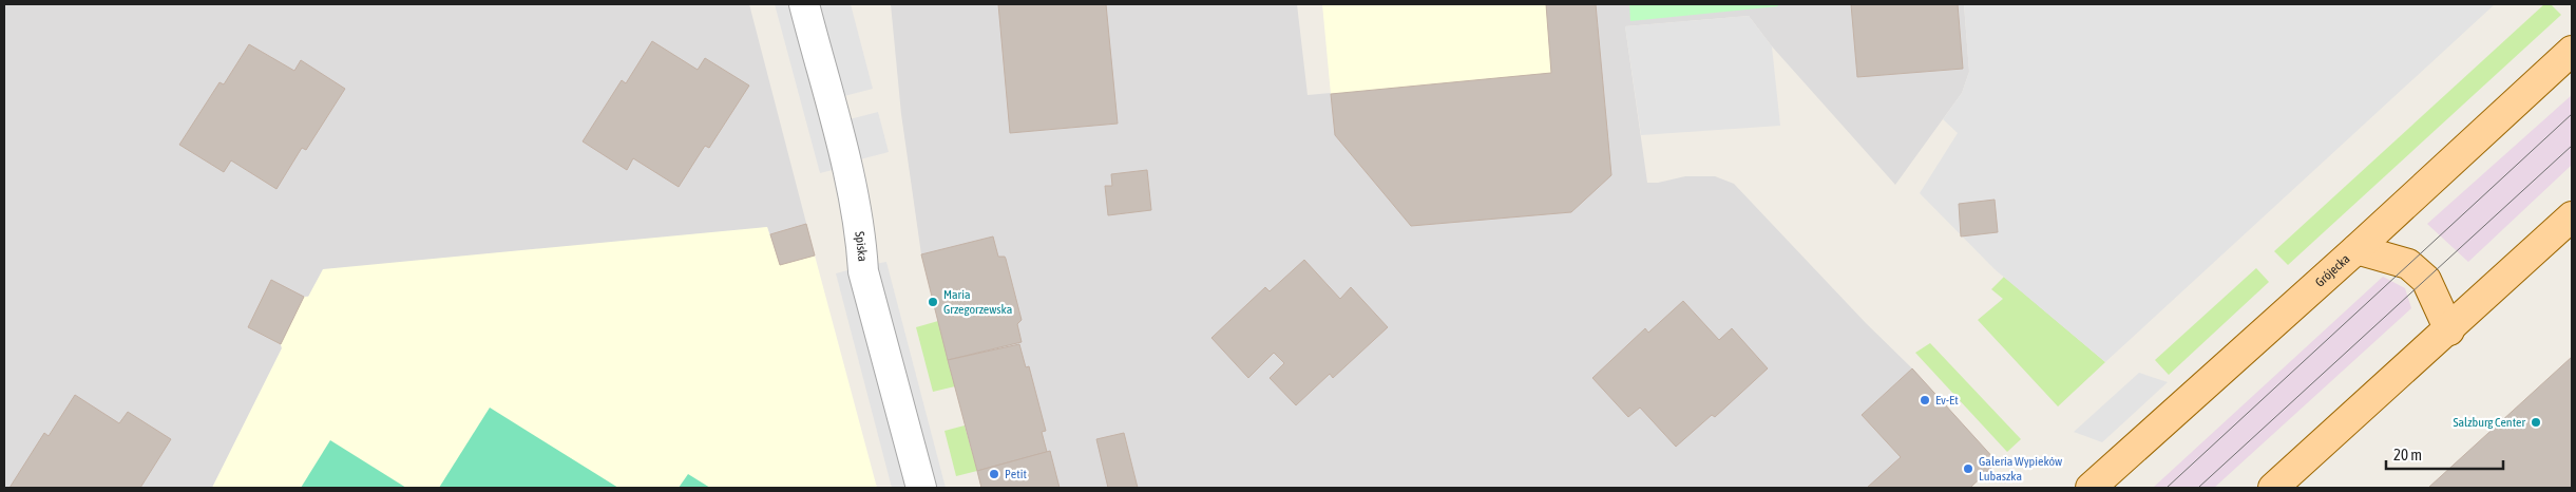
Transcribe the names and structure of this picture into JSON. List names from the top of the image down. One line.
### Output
{"streets":{"main road":["Grójecka"],"street":["Spiska"]},"places":["Maria Grzegorzewska","Ev-Et","Salzburg Center","Galeria Wypieków Lubaszka","Petit"],"scale_bar":"20 m"}
